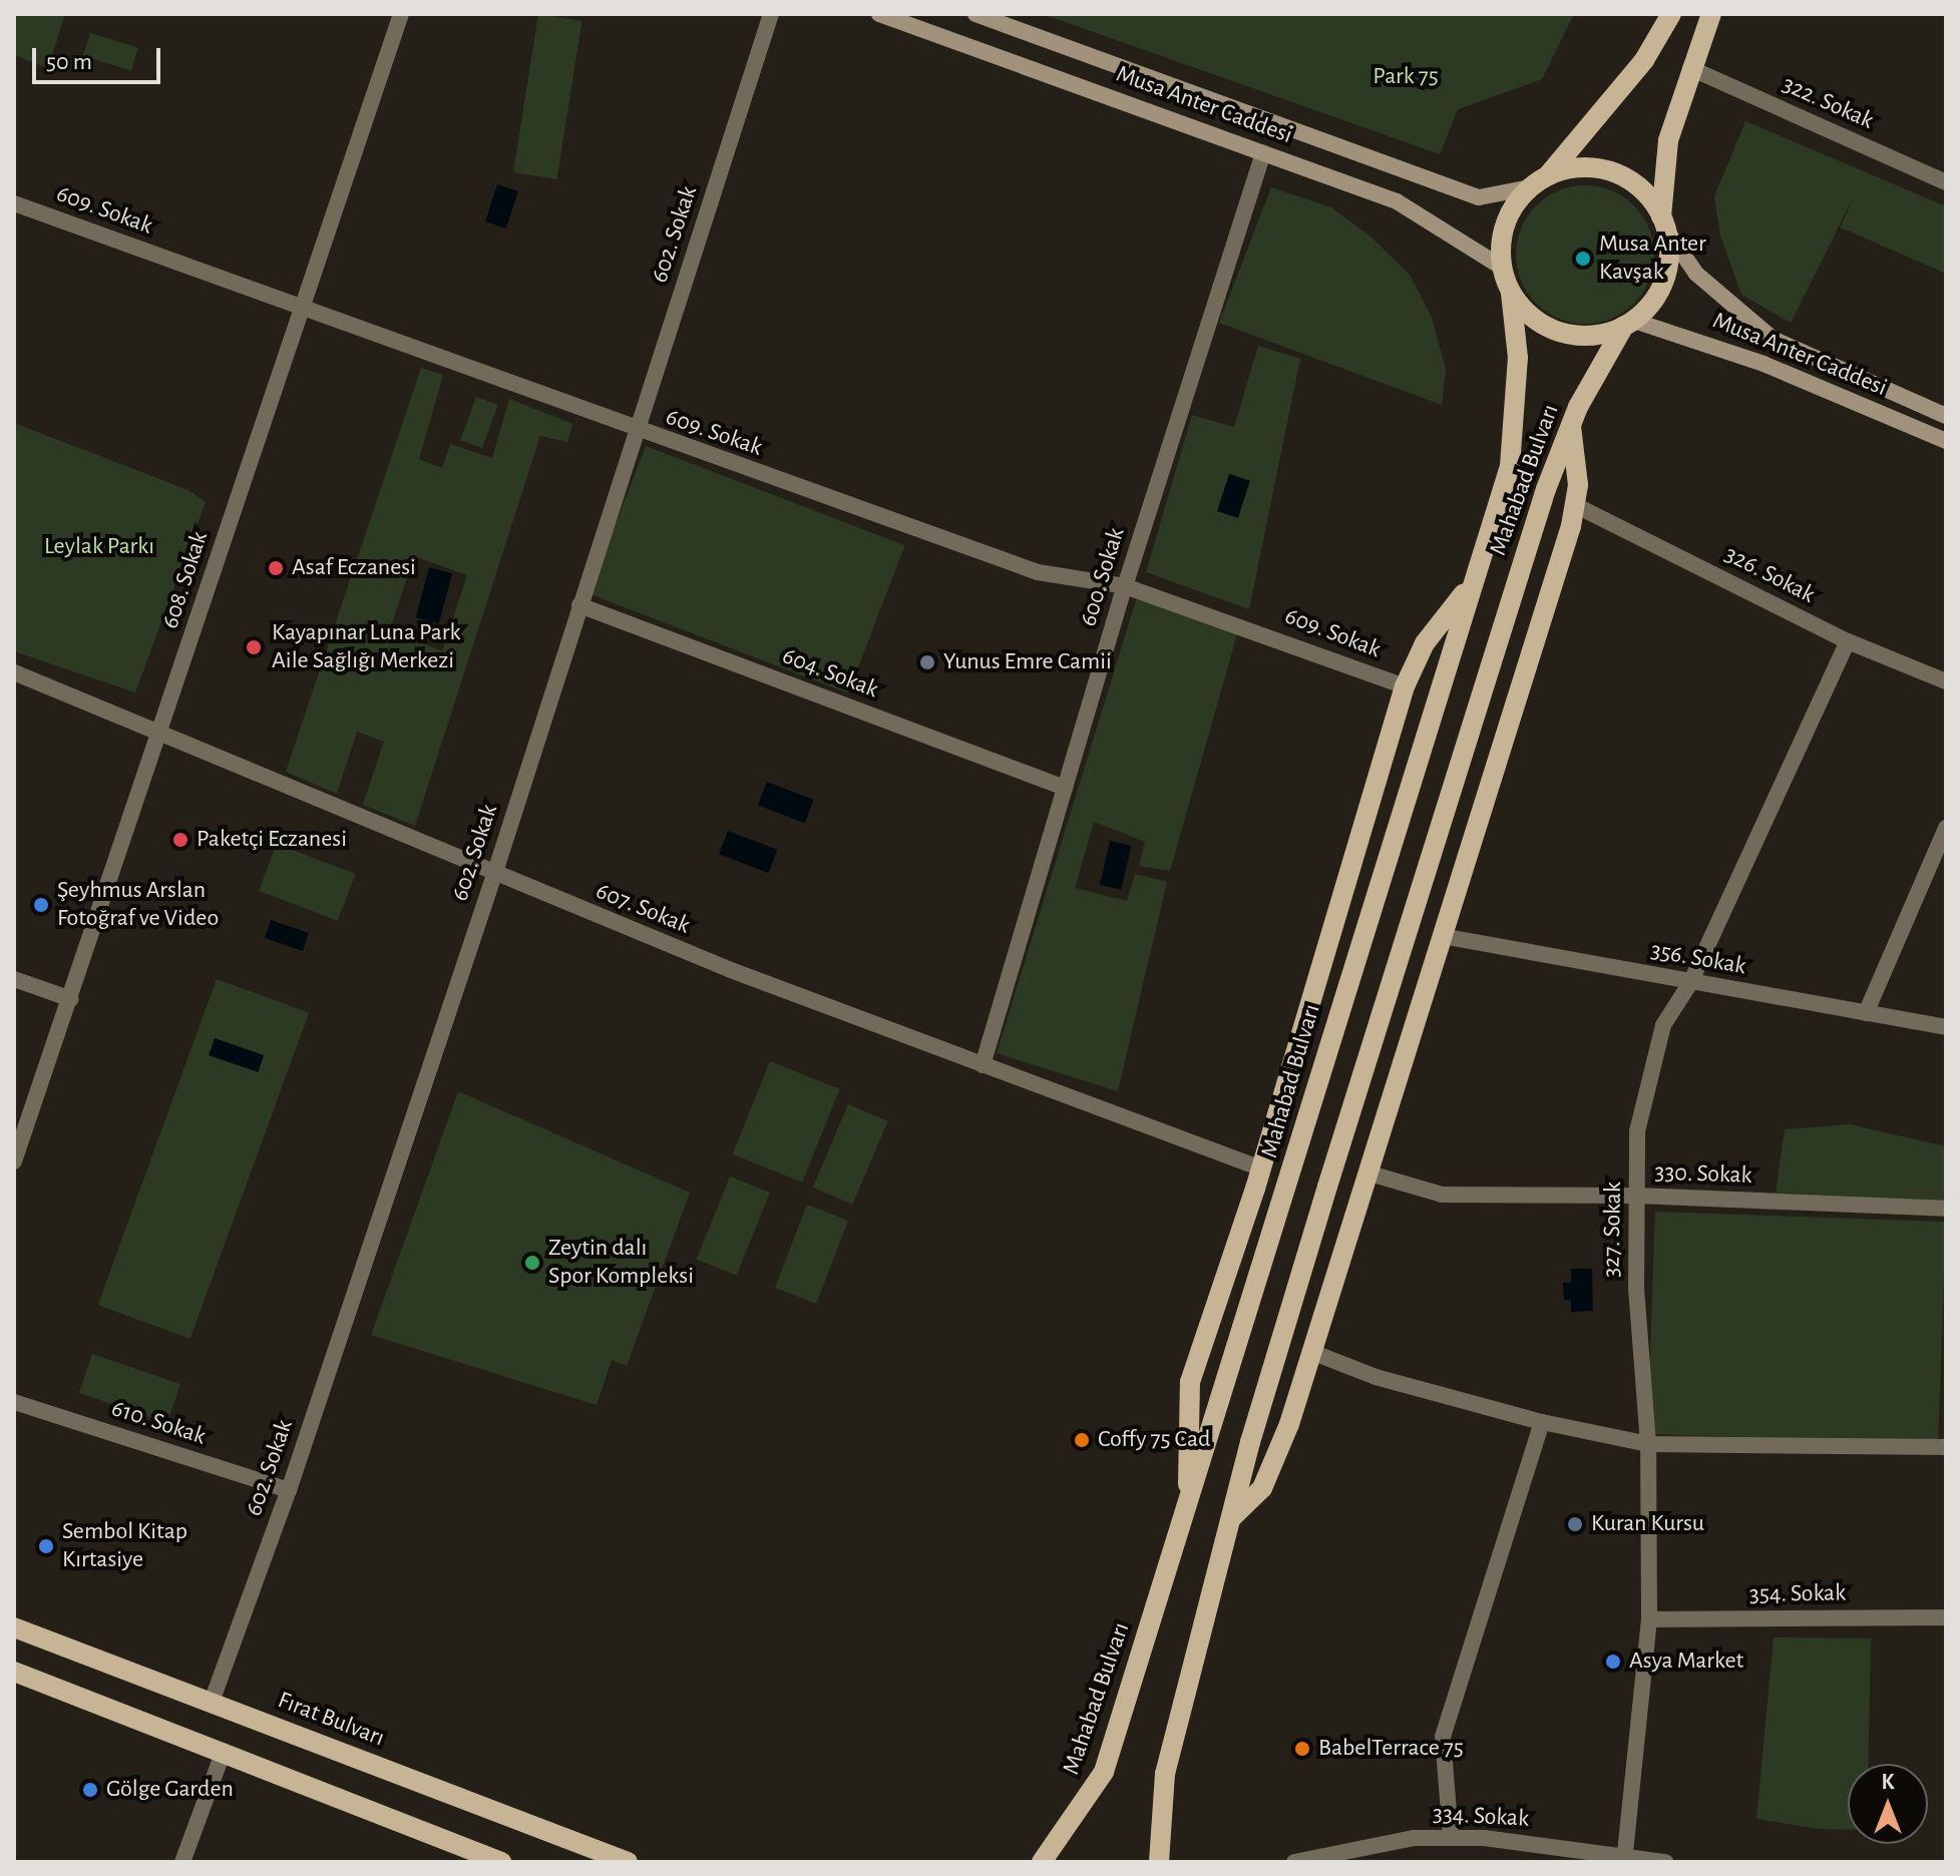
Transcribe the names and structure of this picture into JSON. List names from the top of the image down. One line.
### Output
{"streets":{"main road":["Musa Anter Caddesi","Mahabad Bulvarı","Fırat Bulvarı"],"street":["322. Sokak","609. Sokak","602. Sokak","326. Sokak","600. Sokak","608. Sokak","604. Sokak","607. Sokak","356. Sokak","330. Sokak","327. Sokak","610. Sokak","354. Sokak","334. Sokak"]},"crossings":[["Musa Anter Caddesi","Mahabad Bulvarı"],["Musa Anter Caddesi","600. Sokak"],["609. Sokak","602. Sokak"],["609. Sokak","600. Sokak"],["609. Sokak","608. Sokak"],["602. Sokak","604. Sokak"],["602. Sokak","607. Sokak"],["602. Sokak","610. Sokak"],["602. Sokak","Fırat Bulvarı"],["326. Sokak","327. Sokak"],["600. Sokak","604. Sokak"],["600. Sokak","607. Sokak"],["608. Sokak","607. Sokak"],["356. Sokak","327. Sokak"],["330. Sokak","327. Sokak"],["327. Sokak","354. Sokak"],["327. Sokak","334. Sokak"]],"parks":["Park 75","Leylak Parkı"],"places":["Musa Anter Kavşak","Asaf Eczanesi","Kayapınar Luna Park Aile Sağlığı Merkezi","Yunus Emre Camii","Paketçi Eczanesi","Şeyhmus Arslan Fotoğraf ve Video","Zeytin dalı Spor Kompleksi","Coffy 75 Cad","Kuran Kursu","Sembol Kitap Kırtasiye","Asya Market","BabelTerrace 75","Gölge Garden"],"scale_bar":"50 m","north":"top"}
